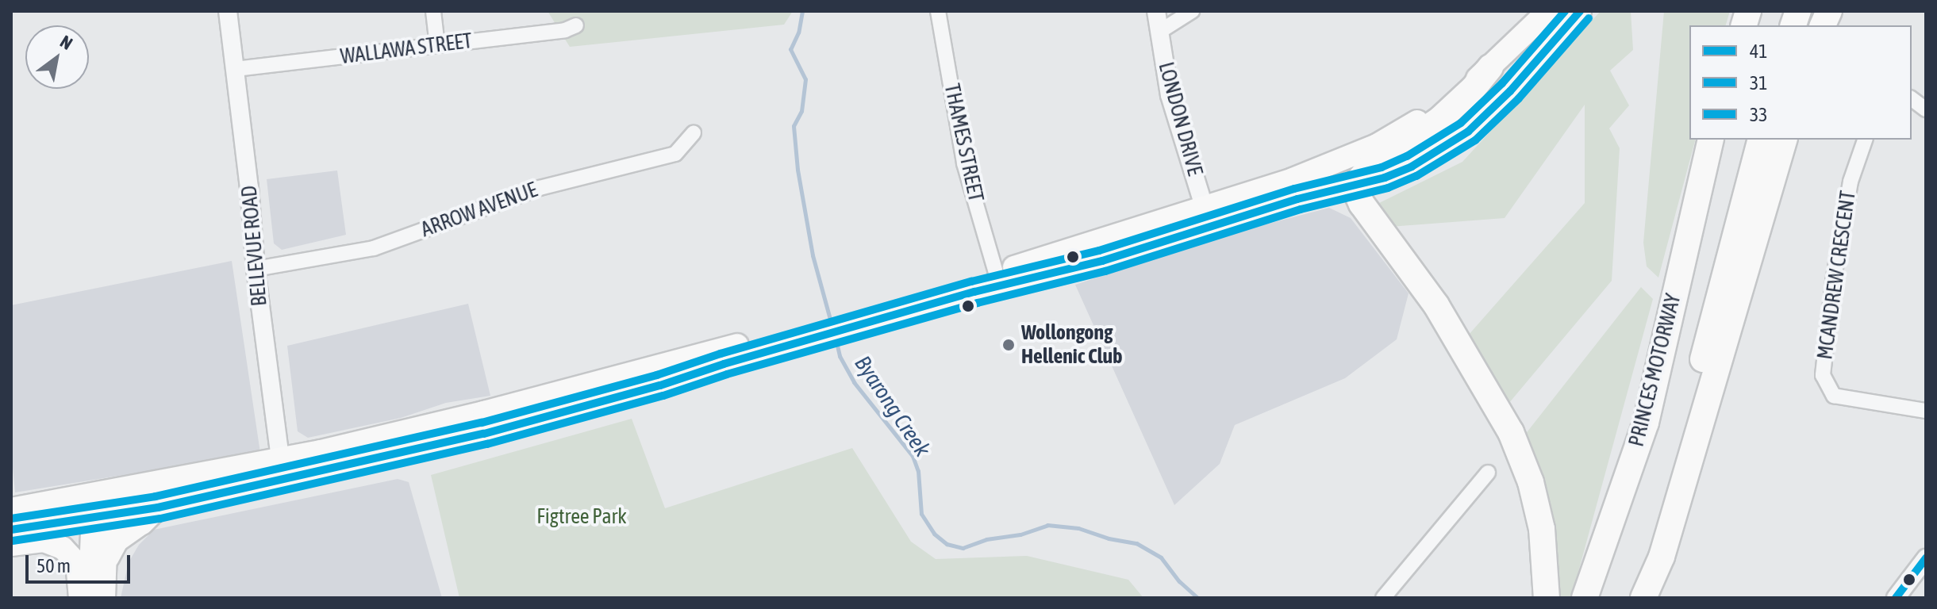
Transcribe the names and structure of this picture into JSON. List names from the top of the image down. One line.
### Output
{"streets":{"highway":["PRINCES MOTORWAY"],"street":["WALLAWA STREET","LONDON DRIVE","THAMES STREET","ARROW AVENUE","BELLEVUE ROAD","MCANDREW CRESCENT"]},"crossings":[["WALLAWA STREET","BELLEVUE ROAD"],["ARROW AVENUE","BELLEVUE ROAD"]],"water":["Byarong Creek"],"parks":["Figtree Park"],"places":["Wollongong Hellenic Club"],"lines":["transit line 41","transit line 33","transit line 31"],"legend":["41","31","33"],"scale_bar":"50 m","north":"top right"}
